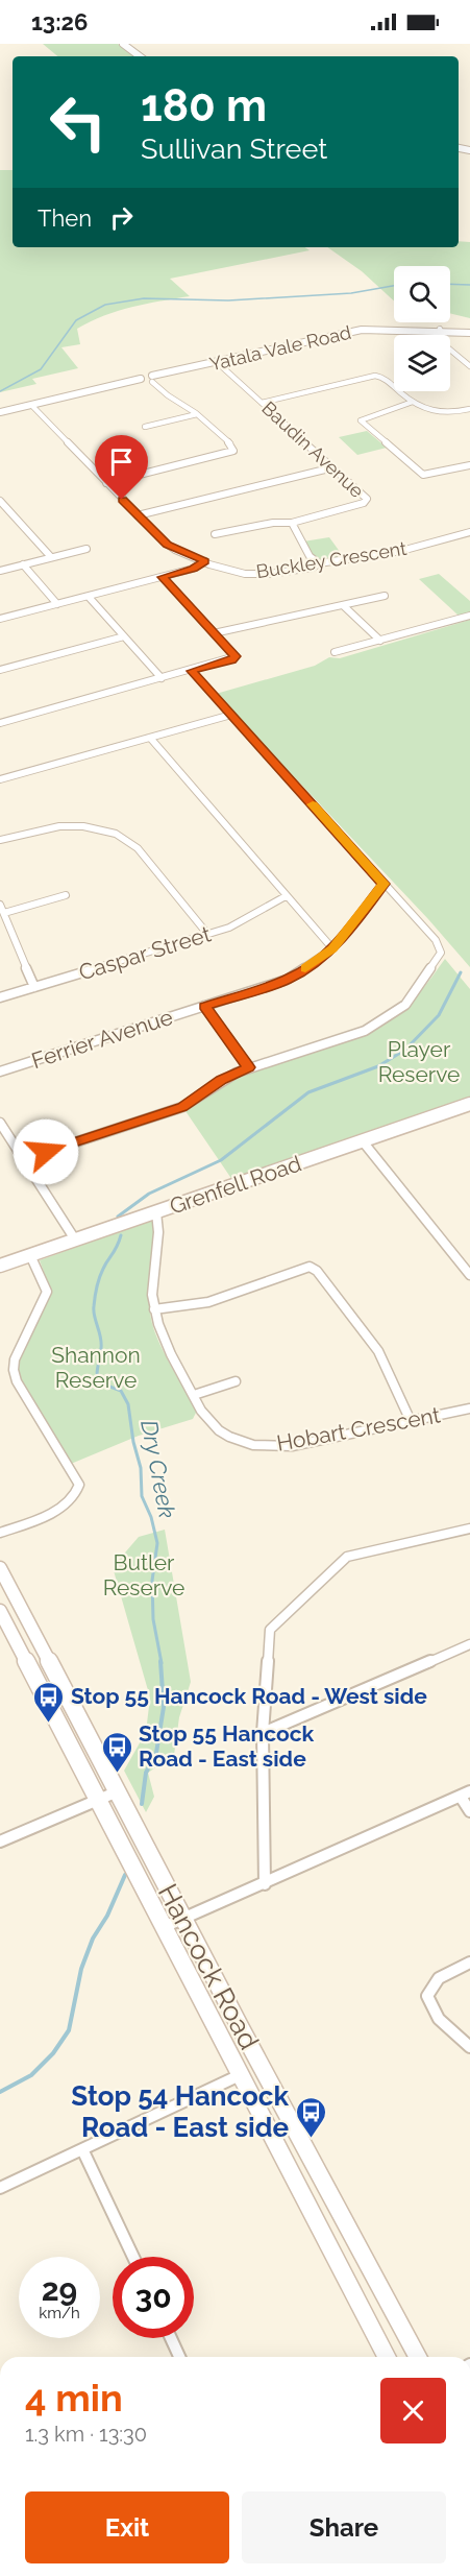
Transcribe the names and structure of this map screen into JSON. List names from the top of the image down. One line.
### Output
{"streets":{"main road":["Grenfell Road","Hancock Road"],"street":["Yatala Vale Road","Baudin Avenue","Buckley Crescent","Caspar Street","Ferrier Avenue","Hobart Crescent"]},"crossings":[["Yatala Vale Road","Baudin Avenue"],["Yatala Vale Road","Buckley Crescent"],["Grenfell Road","Hobart Crescent"]],"water":["Dry Creek"],"parks":["Player Reserve","Shannon Reserve","Butler Reserve"],"places":{"bus stop":["Stop 55 Hancock Road - West side","Stop 55 Hancock Road - East side","Stop 54 Hancock Road - East side"]},"page":{"status":"13:26","turn":["180 m","Sullivan Street"],"then":"Then","speed":"29 km/h","limit":"30","heading":["4 min","1.3 km · 13:30"],"buttons":["Exit","Share"]}}
